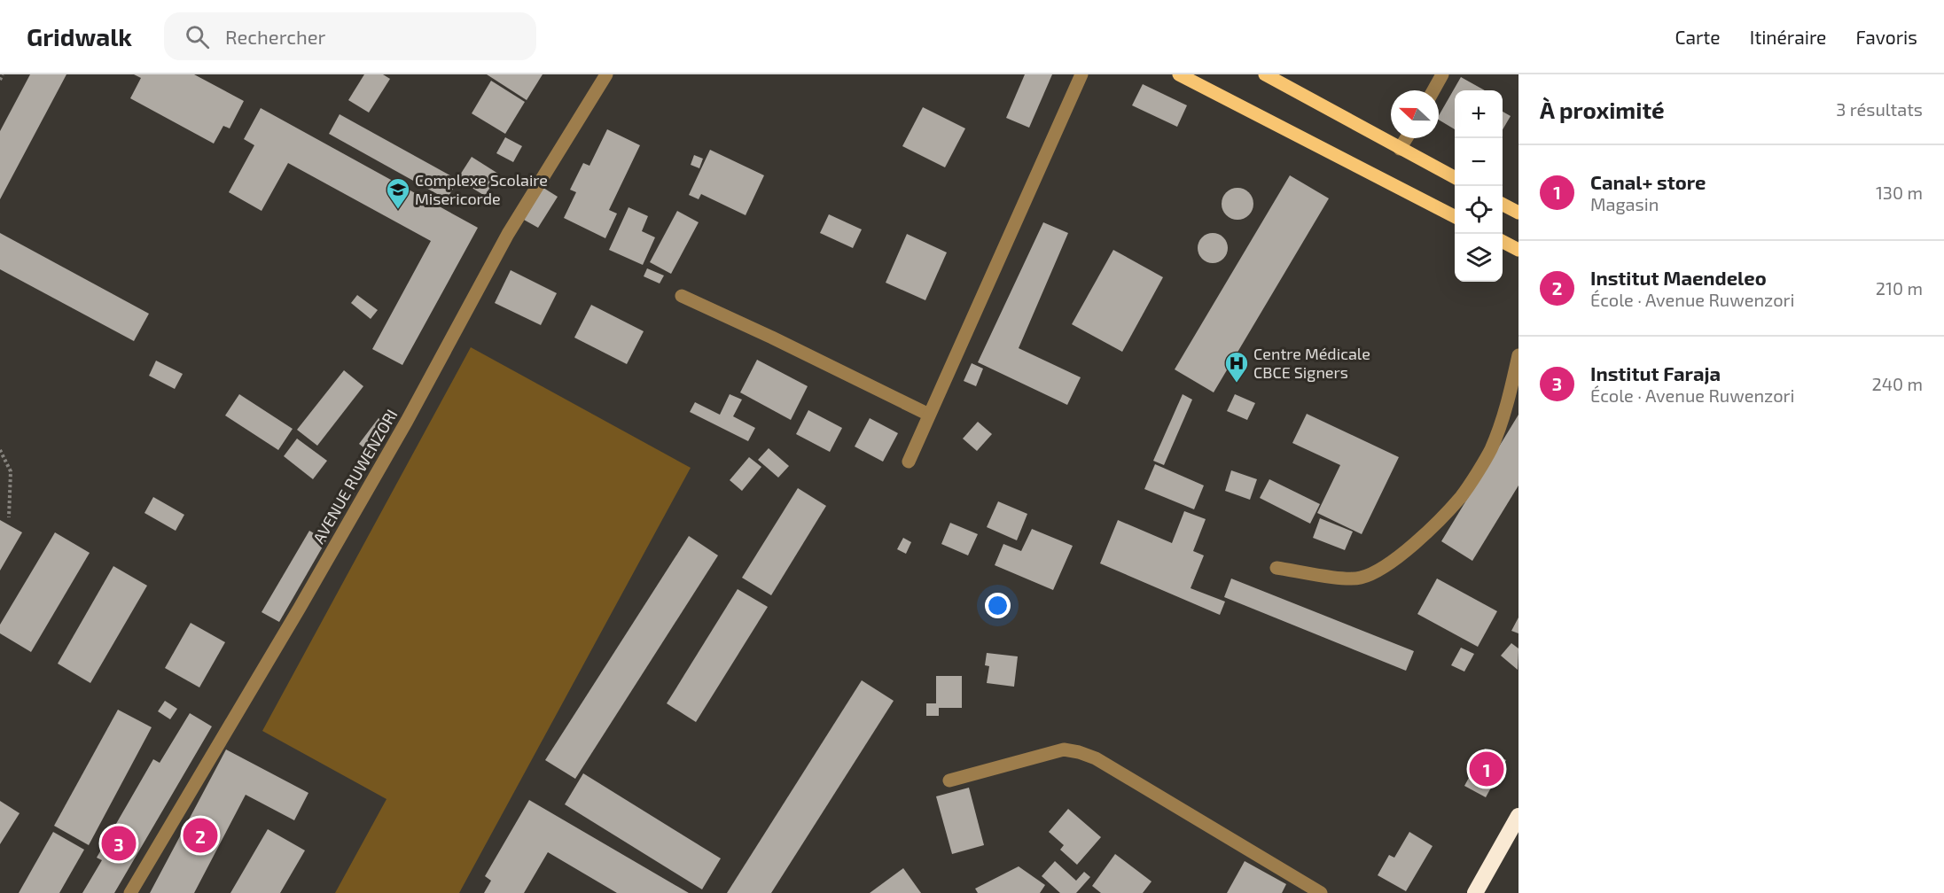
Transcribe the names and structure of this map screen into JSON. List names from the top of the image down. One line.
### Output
{"streets":{"street":["AVENUE RUWENZORI"]},"places":{"school or university":["Complexe Scolaire Misericorde"],"hospital":["Centre Médicale CBCE Signers"]},"north":"left","page":{"header":"Gridwalk","search":"Rechercher","nav":["Carte","Itinéraire","Favoris"],"heading":["À proximité","3 résultats"],"map_buttons":["+","−"],"list":[{"mark":"1","name":"Canal+ store","note":"Magasin","value":"130 m"},{"mark":"2","name":"Institut Maendeleo","note":"École · Avenue Ruwenzori","value":"210 m"},{"mark":"3","name":"Institut Faraja","note":"École · Avenue Ruwenzori","value":"240 m"}],"pins":["1","2","3"]}}
